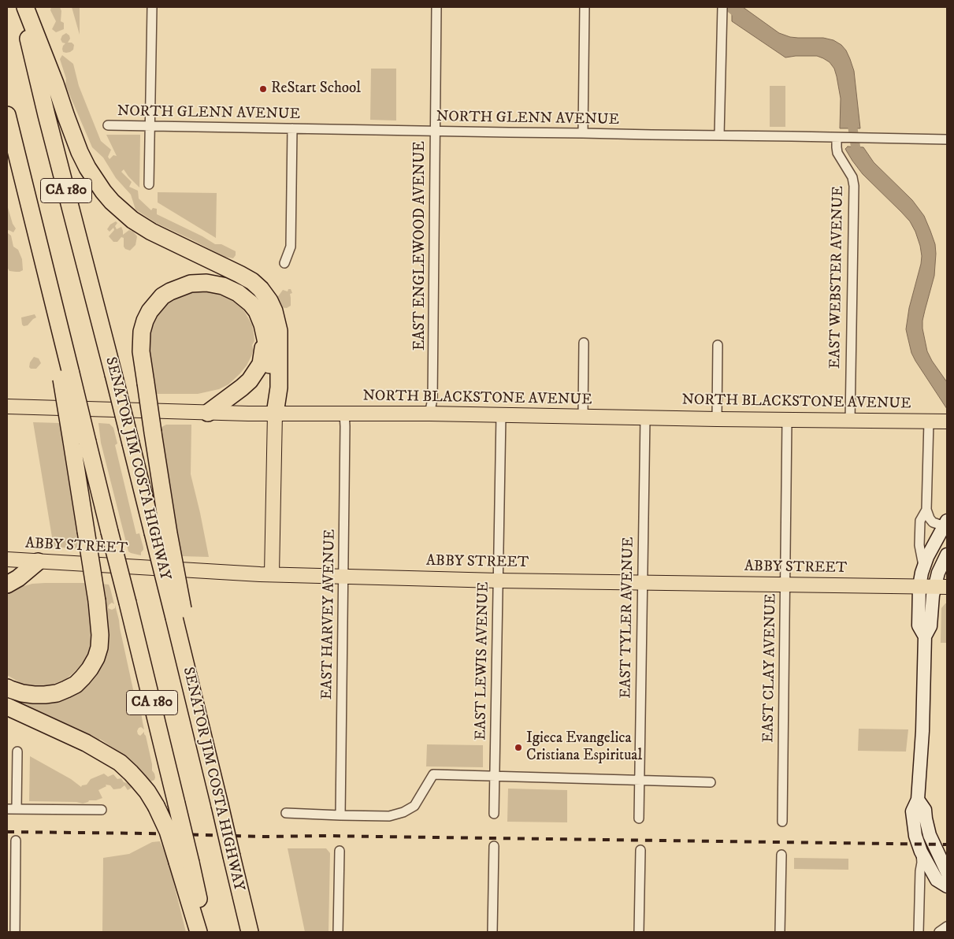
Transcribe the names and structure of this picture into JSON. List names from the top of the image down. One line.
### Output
{"streets":{"highway":["CA 180","SENATOR JIM COSTA HIGHWAY"],"main road":["NORTH BLACKSTONE AVENUE","ABBY STREET"],"street":["NORTH GLENN AVENUE","EAST ENGLEWOOD AVENUE","EAST WEBSTER AVENUE","EAST HARVEY AVENUE","EAST TYLER AVENUE","EAST LEWIS AVENUE","EAST CLAY AVENUE"]},"crossings":[["NORTH GLENN AVENUE","EAST ENGLEWOOD AVENUE"],["NORTH GLENN AVENUE","EAST WEBSTER AVENUE"],["EAST ENGLEWOOD AVENUE","NORTH BLACKSTONE AVENUE"],["EAST WEBSTER AVENUE","NORTH BLACKSTONE AVENUE"],["NORTH BLACKSTONE AVENUE","EAST HARVEY AVENUE"],["NORTH BLACKSTONE AVENUE","EAST TYLER AVENUE"],["NORTH BLACKSTONE AVENUE","EAST LEWIS AVENUE"],["NORTH BLACKSTONE AVENUE","EAST CLAY AVENUE"],["ABBY STREET","EAST HARVEY AVENUE"],["ABBY STREET","EAST TYLER AVENUE"],["ABBY STREET","EAST LEWIS AVENUE"],["ABBY STREET","EAST CLAY AVENUE"]],"places":["ReStart School","Igieca Evangelica Cristiana Espiritual"]}
